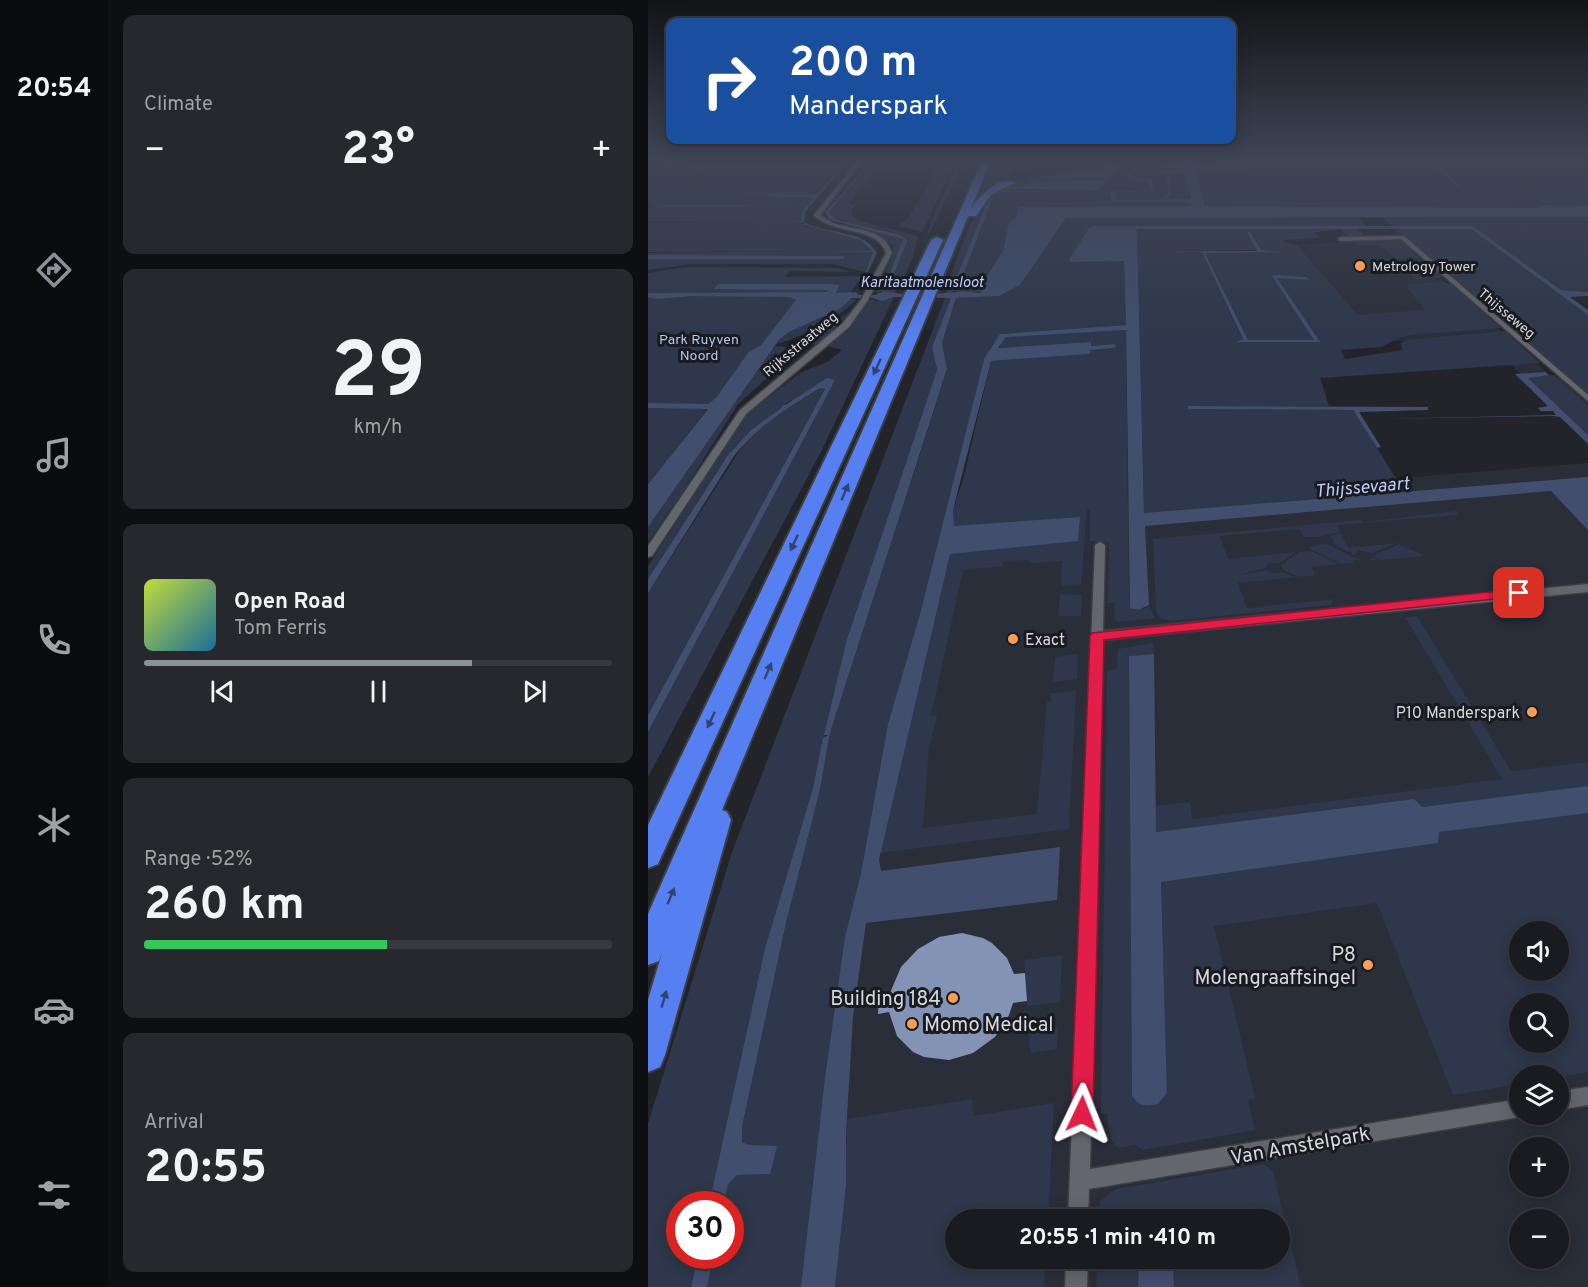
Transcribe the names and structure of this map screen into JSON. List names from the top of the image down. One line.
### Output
{"streets":{"street":["Thijsseweg","Rijksstraatweg","Van Amstelpark"]},"water":["Karitaatmolensloot","Thijssevaart"],"parks":["Park Ruyven Noord"],"places":["Metrology Tower","Exact","P10 Manderspark","P8 Molengraaffsingel","Building 184","Momo Medical"],"page":{"tabs":"20:54","tile":["Climate",["29","km/h"],["Range · 52%","260 km"],["Arrival","20:55"]],"turn":["200 m","Manderspark"],"heat":["−","23°","+"],"song":["Open Road","Tom Ferris"],"map_buttons":["+","−"],"limit":"30","trip":"20:55 · 1 min · 410 m"}}
